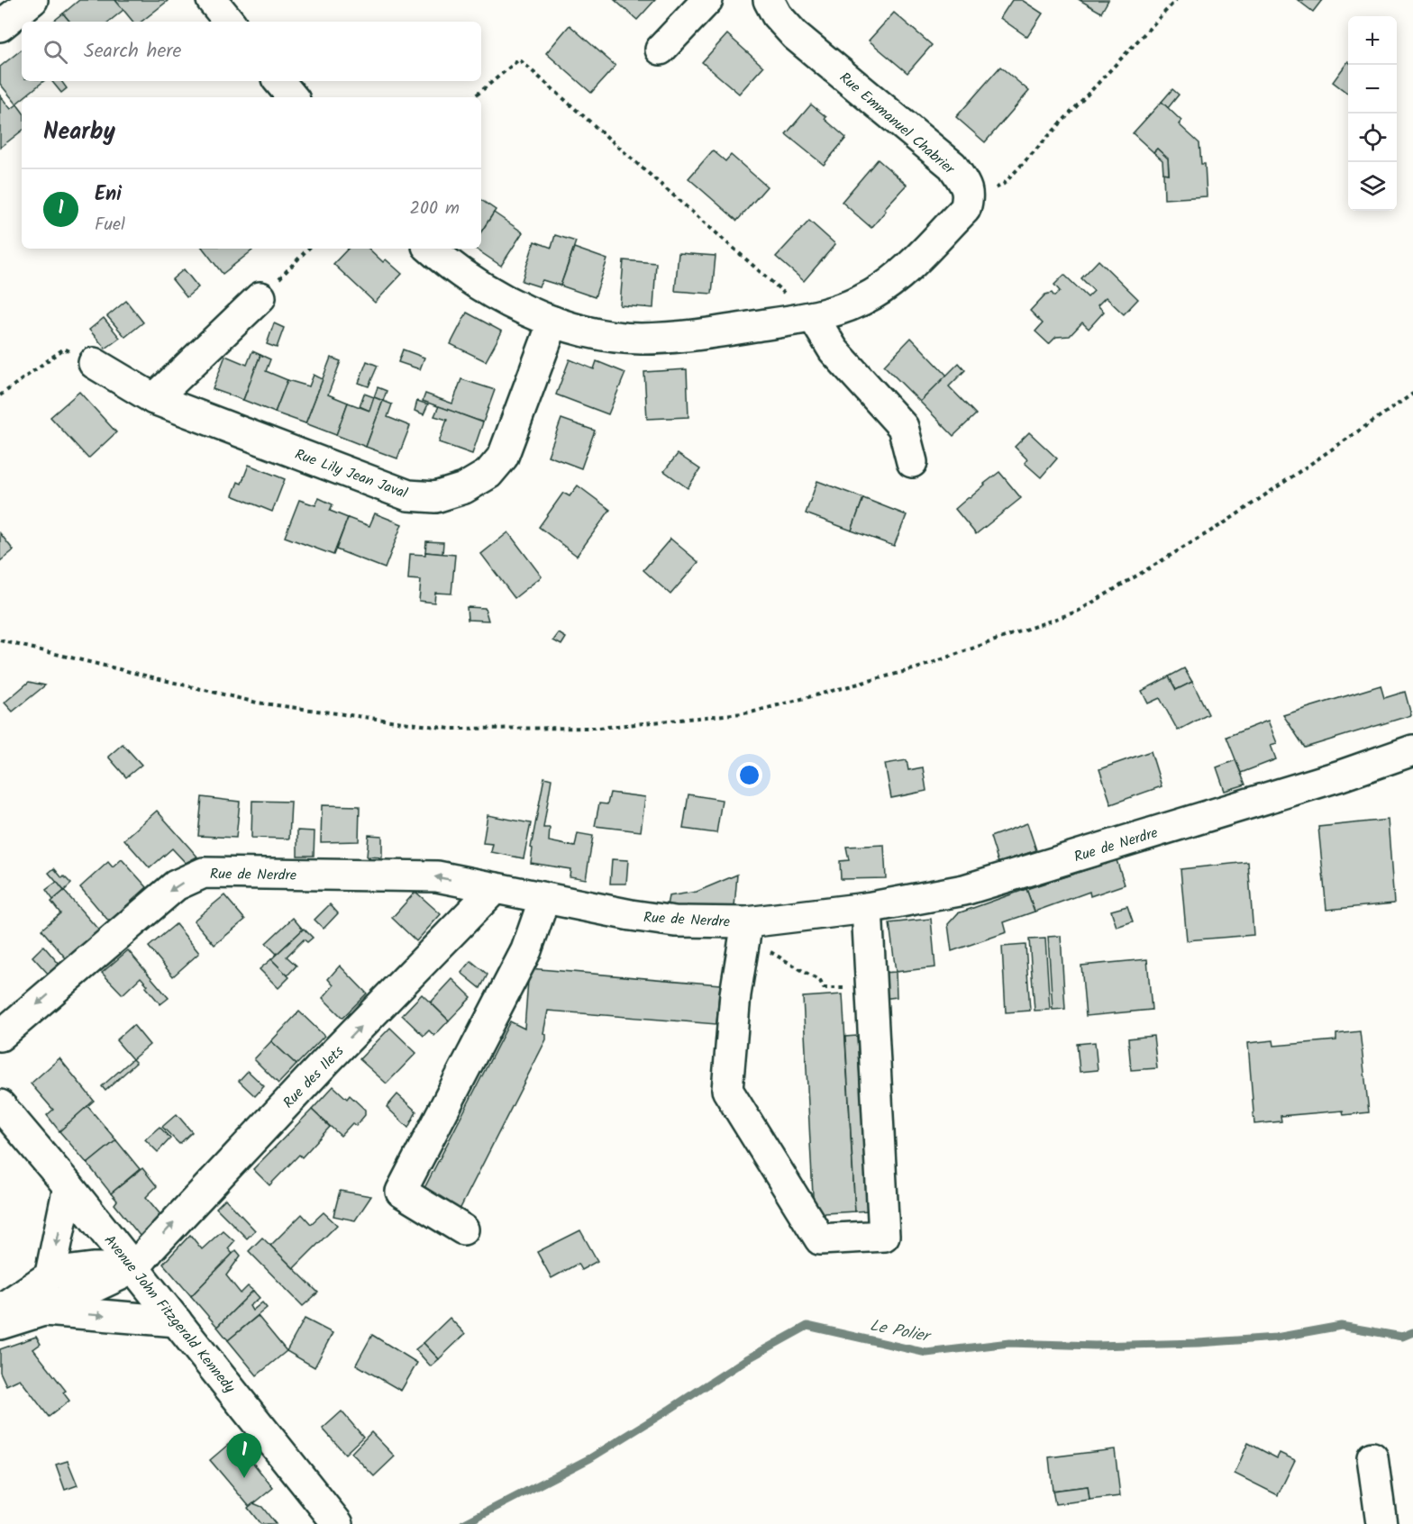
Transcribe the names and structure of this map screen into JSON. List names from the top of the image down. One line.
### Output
{"streets":{"street":["Rue Emmanuel Chabrier","Rue Lily Jean Javal","Rue de Nerdre","Rue des Ilets","Avenue John Fitzgerald Kennedy"]},"crossings":[["Rue de Nerdre","Rue des Ilets"],["Rue des Ilets","Avenue John Fitzgerald Kennedy"]],"one_way":["Rue des Ilets"],"water":["Le Polier"],"page":{"map_buttons":["+","−"],"search":"Search here","heading":"Nearby","list":[{"mark":"1","name":"Eni","note":"Fuel","value":"200 m"}],"pins":"1"}}
